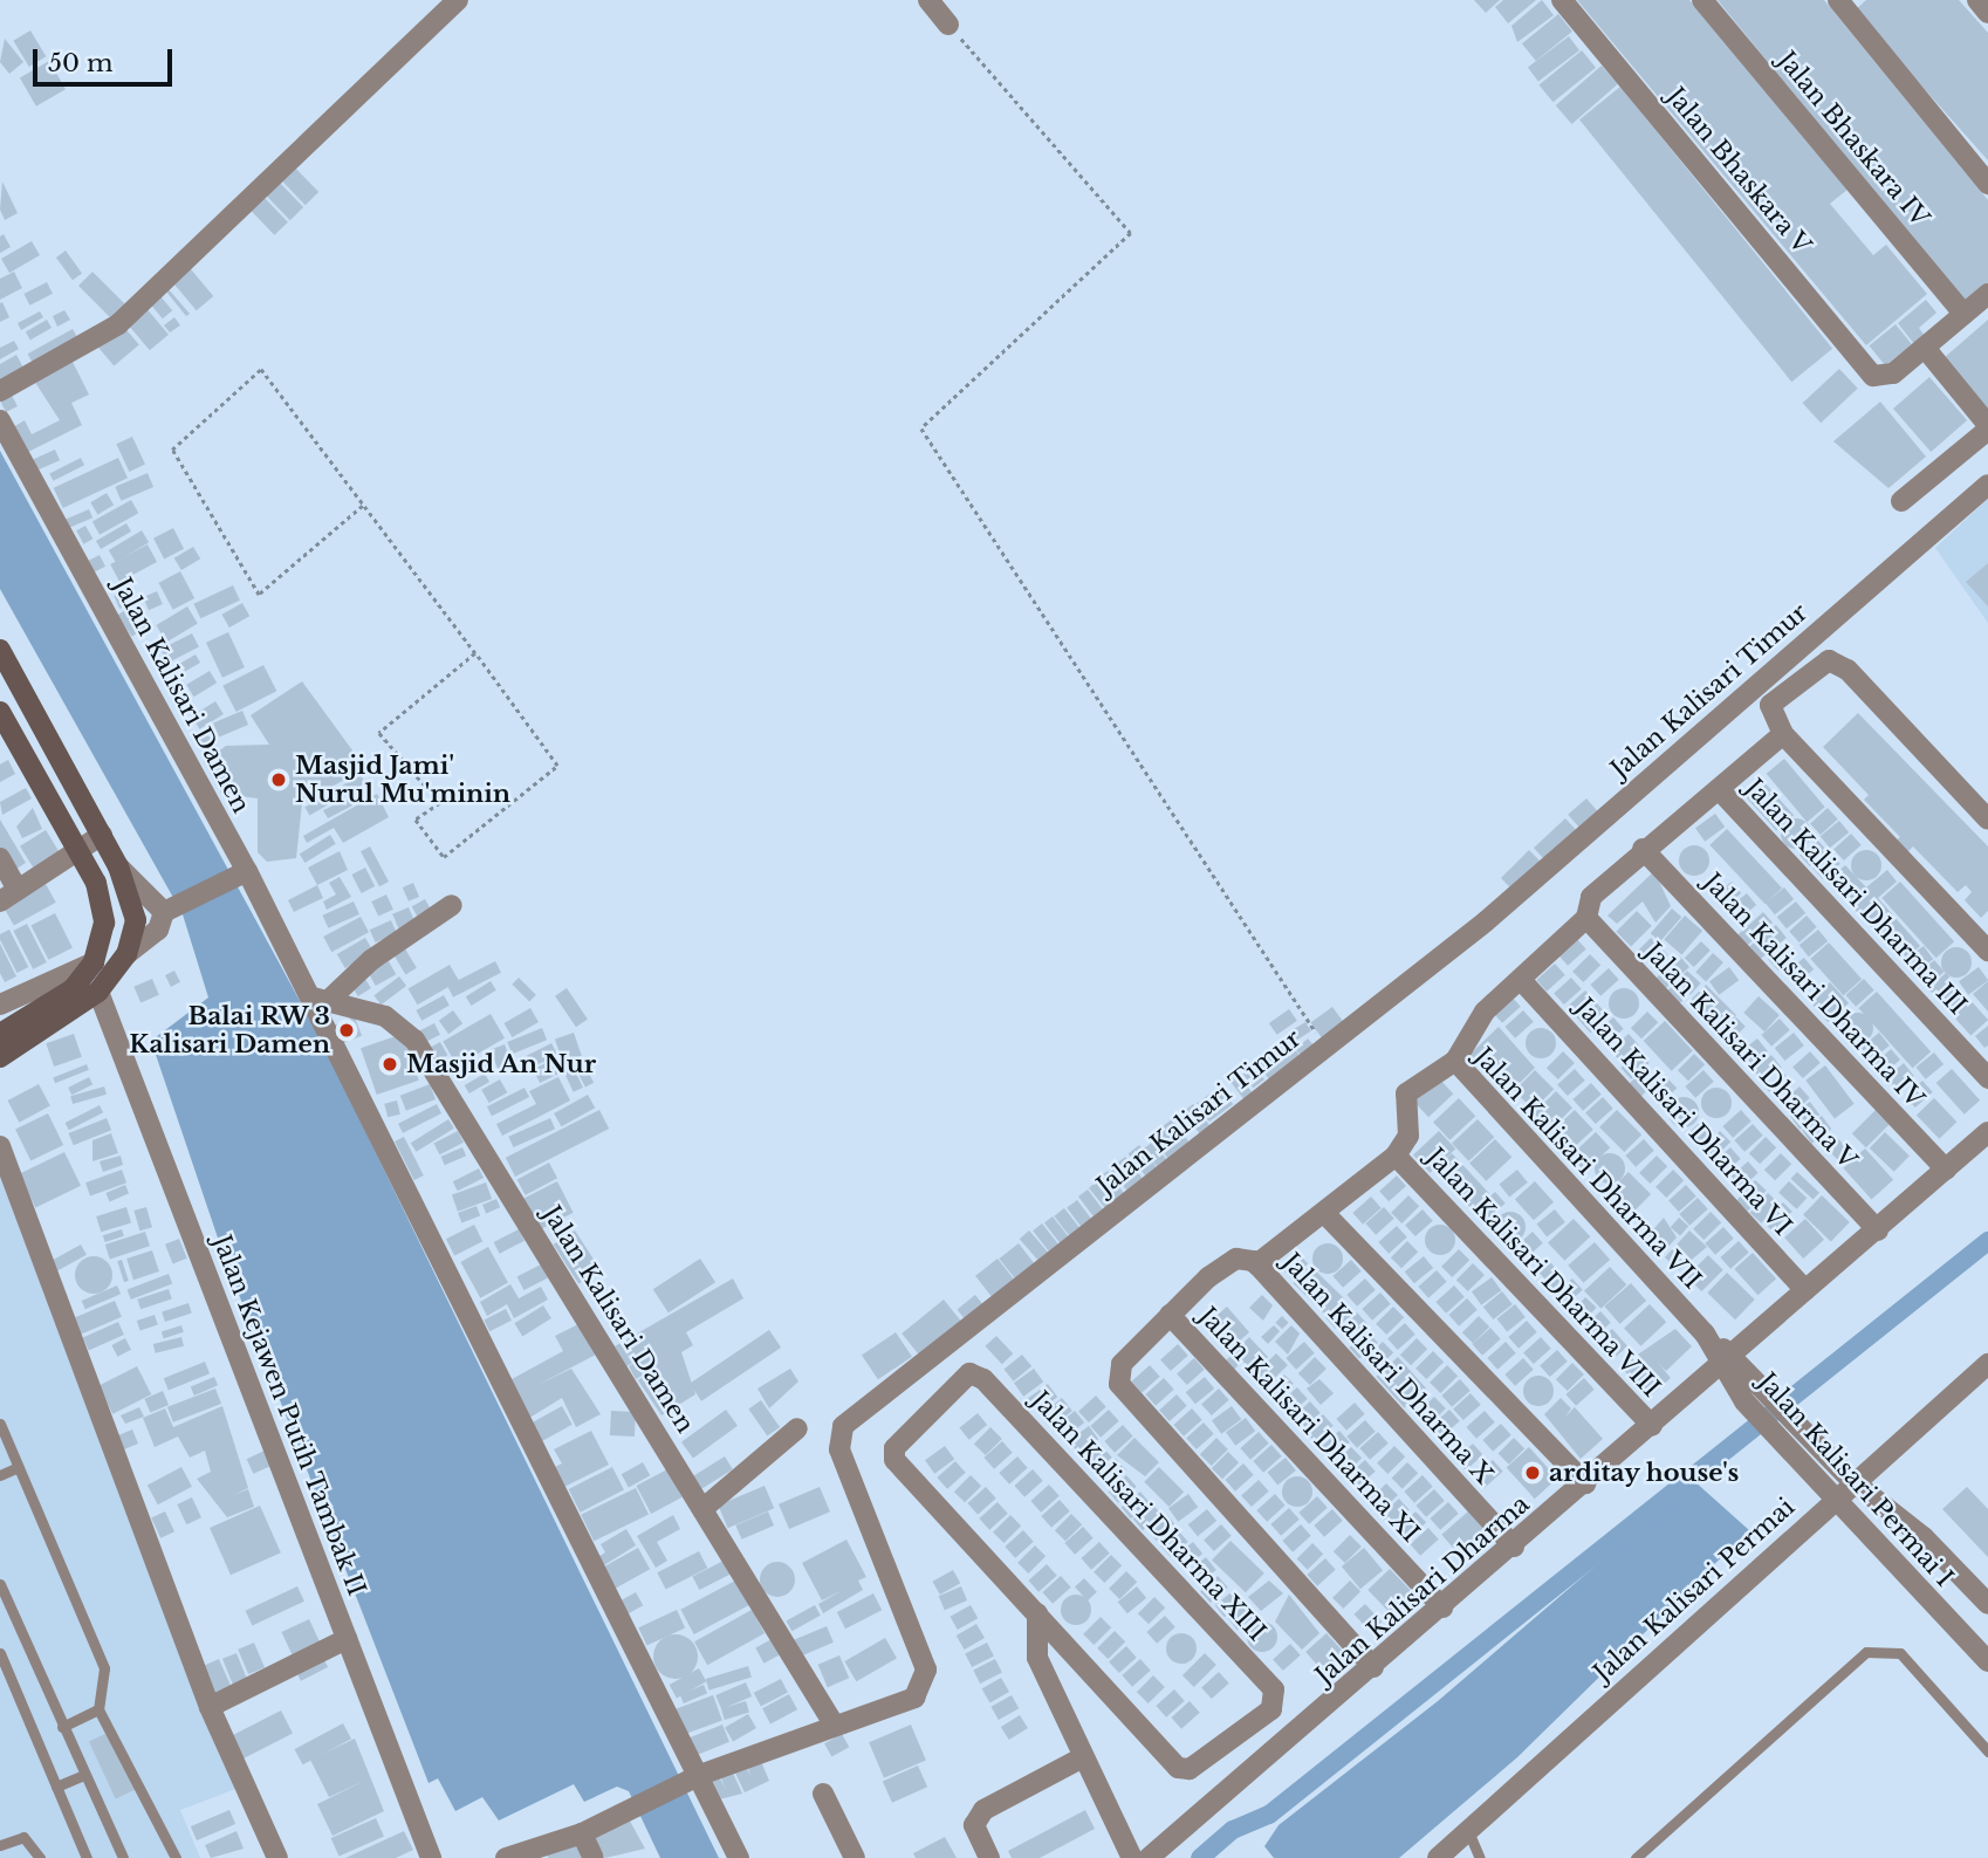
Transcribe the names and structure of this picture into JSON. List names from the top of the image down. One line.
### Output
{"streets":{"street":["Jalan Bhaskara IV","Jalan Bhaskara V","Jalan Kalisari Timur","Jalan Kalisari Damen","Jalan Kalisari Dharma III","Jalan Kalisari Dharma IV","Jalan Kalisari Dharma V","Jalan Kalisari Dharma VI","Jalan Kalisari Dharma VII","Jalan Kalisari Dharma VIII","Jalan Kalisari Dharma X","Jalan Kejawen Putih Tambak II","Jalan Kalisari Dharma XI","Jalan Kalisari Permai I","Jalan Kalisari Dharma XIII","Jalan Kalisari Dharma","Jalan Kalisari Permai"]},"crossings":[["Jalan Kalisari Timur","Jalan Kalisari Damen"],["Jalan Kalisari Dharma IV","Jalan Kalisari Dharma"],["Jalan Kalisari Dharma V","Jalan Kalisari Dharma"],["Jalan Kalisari Dharma VI","Jalan Kalisari Dharma"],["Jalan Kalisari Dharma VII","Jalan Kalisari Dharma VIII"],["Jalan Kalisari Dharma VII","Jalan Kalisari Permai I"],["Jalan Kalisari Dharma VII","Jalan Kalisari Dharma"],["Jalan Kalisari Dharma VIII","Jalan Kalisari Dharma"],["Jalan Kalisari Dharma X","Jalan Kalisari Dharma"],["Jalan Kalisari Dharma XI","Jalan Kalisari Dharma"],["Jalan Kalisari Permai I","Jalan Kalisari Dharma"],["Jalan Kalisari Permai I","Jalan Kalisari Permai"]],"places":["Masjid Jami' Nurul Mu'minin","Balai RW 3 Kalisari Damen","Masjid An Nur","arditay house's"],"scale_bar":"50 m"}
